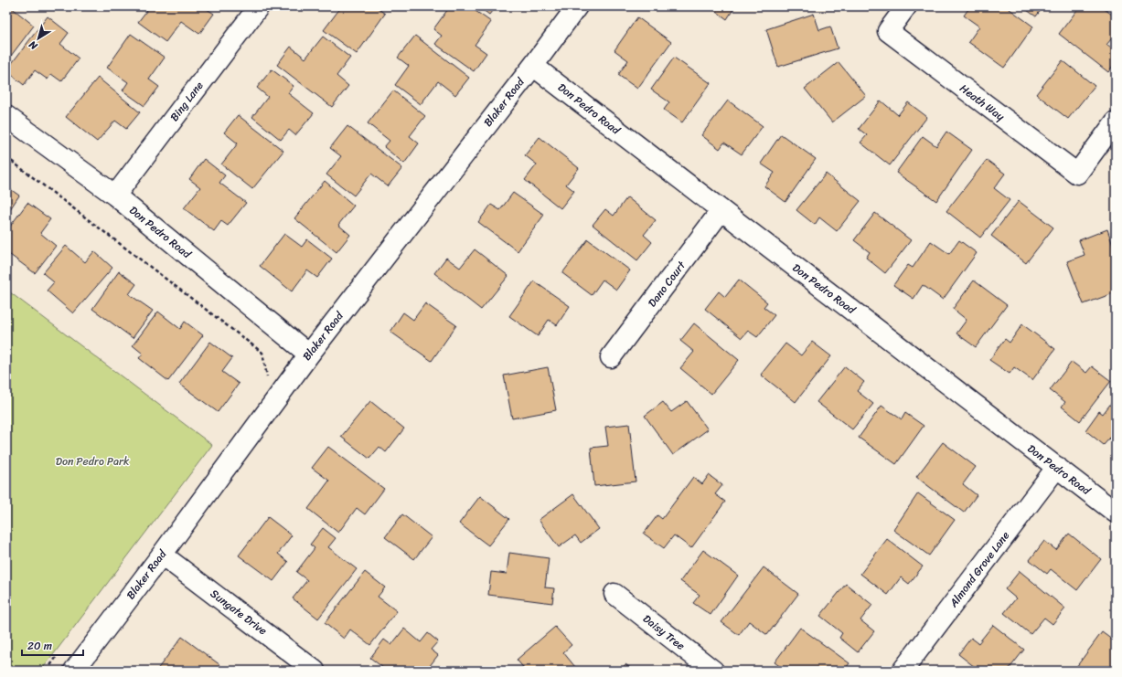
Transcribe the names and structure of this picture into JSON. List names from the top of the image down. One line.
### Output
{"streets":{"street":["Bing Lane","Blaker Road","Heath Way","Don Pedro Road","Dano Court","Almond Grove Lane","Sungate Drive","Daisy Tree"]},"crossings":[["Bing Lane","Don Pedro Road"],["Blaker Road","Don Pedro Road"],["Blaker Road","Sungate Drive"],["Don Pedro Road","Dano Court"],["Don Pedro Road","Almond Grove Lane"]],"parks":["Don Pedro Park"],"scale_bar":"20 m","north":"bottom left"}
